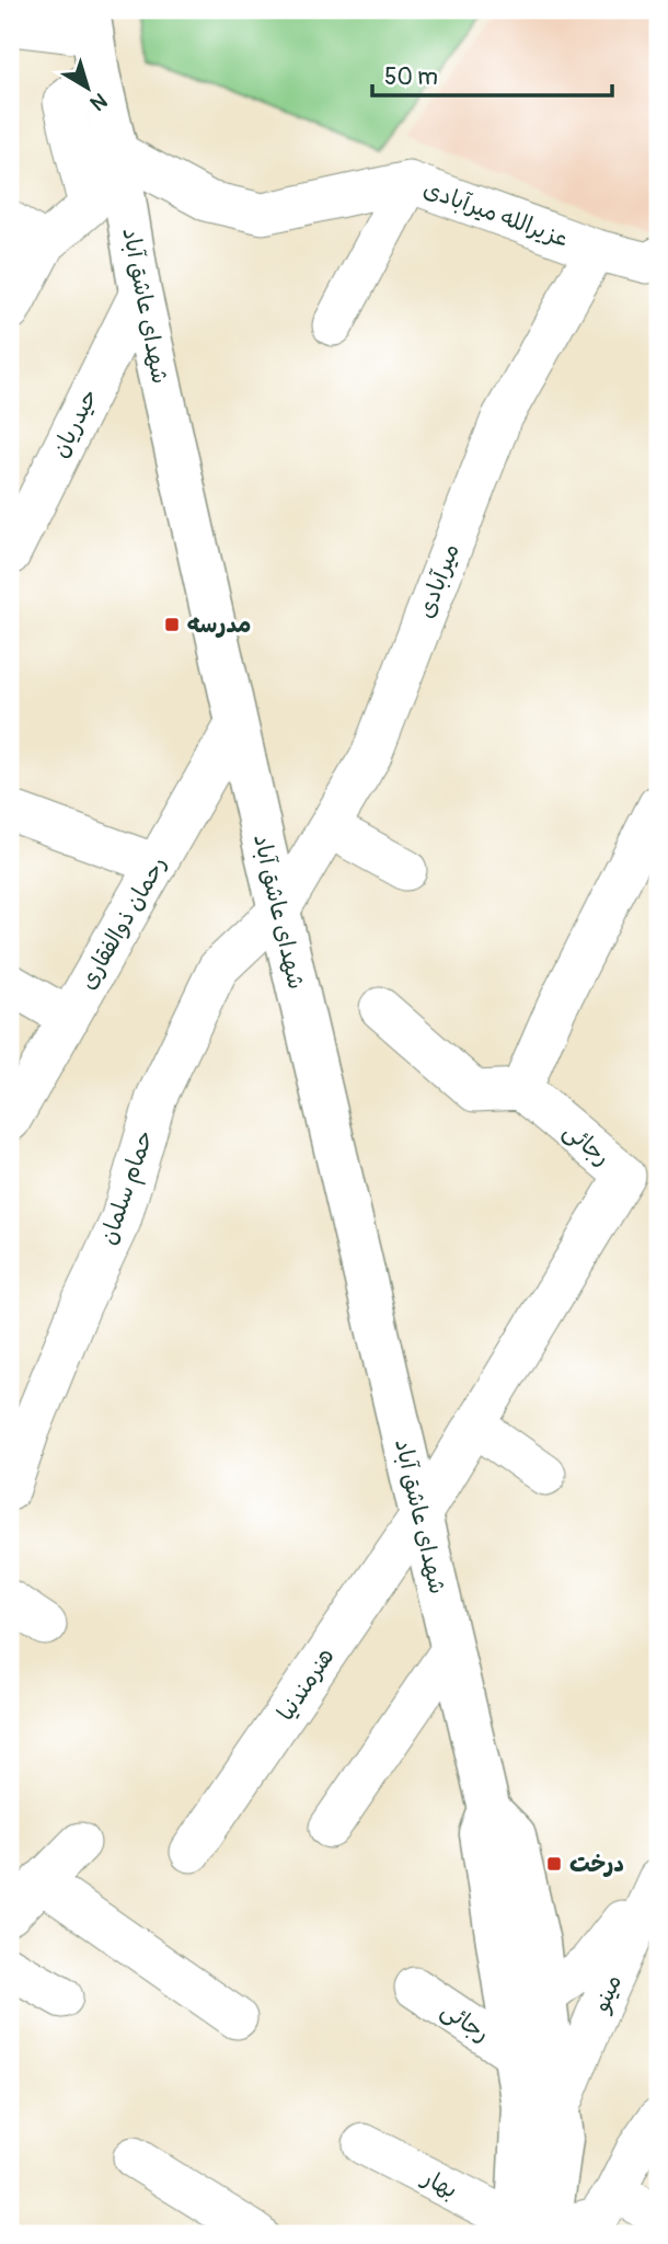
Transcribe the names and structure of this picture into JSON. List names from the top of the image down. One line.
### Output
{"streets":{"main road":["شهدای عاشق آباد"],"street":["عزیرالله میرآبادی","حیدریان","میرآبادی","رحمان ذوالفقاری","رجائی","حمام سلمان","هنرمندنیا","مینو","بهار"]},"crossings":[["عزیرالله میرآبادی","شهدای عاشق آباد"],["عزیرالله میرآبادی","میرآبادی"],["شهدای عاشق آباد","حیدریان"],["شهدای عاشق آباد","میرآبادی"],["شهدای عاشق آباد","رحمان ذوالفقاری"],["شهدای عاشق آباد","رجائی"],["شهدای عاشق آباد","حمام سلمان"],["شهدای عاشق آباد","هنرمندنیا"],["شهدای عاشق آباد","مینو"],["شهدای عاشق آباد","بهار"],["میرآبادی","حمام سلمان"],["رجائی","هنرمندنیا"]],"places":{"transit":["مدرسه","درخت"]},"scale_bar":"50 m","north":"bottom right"}
